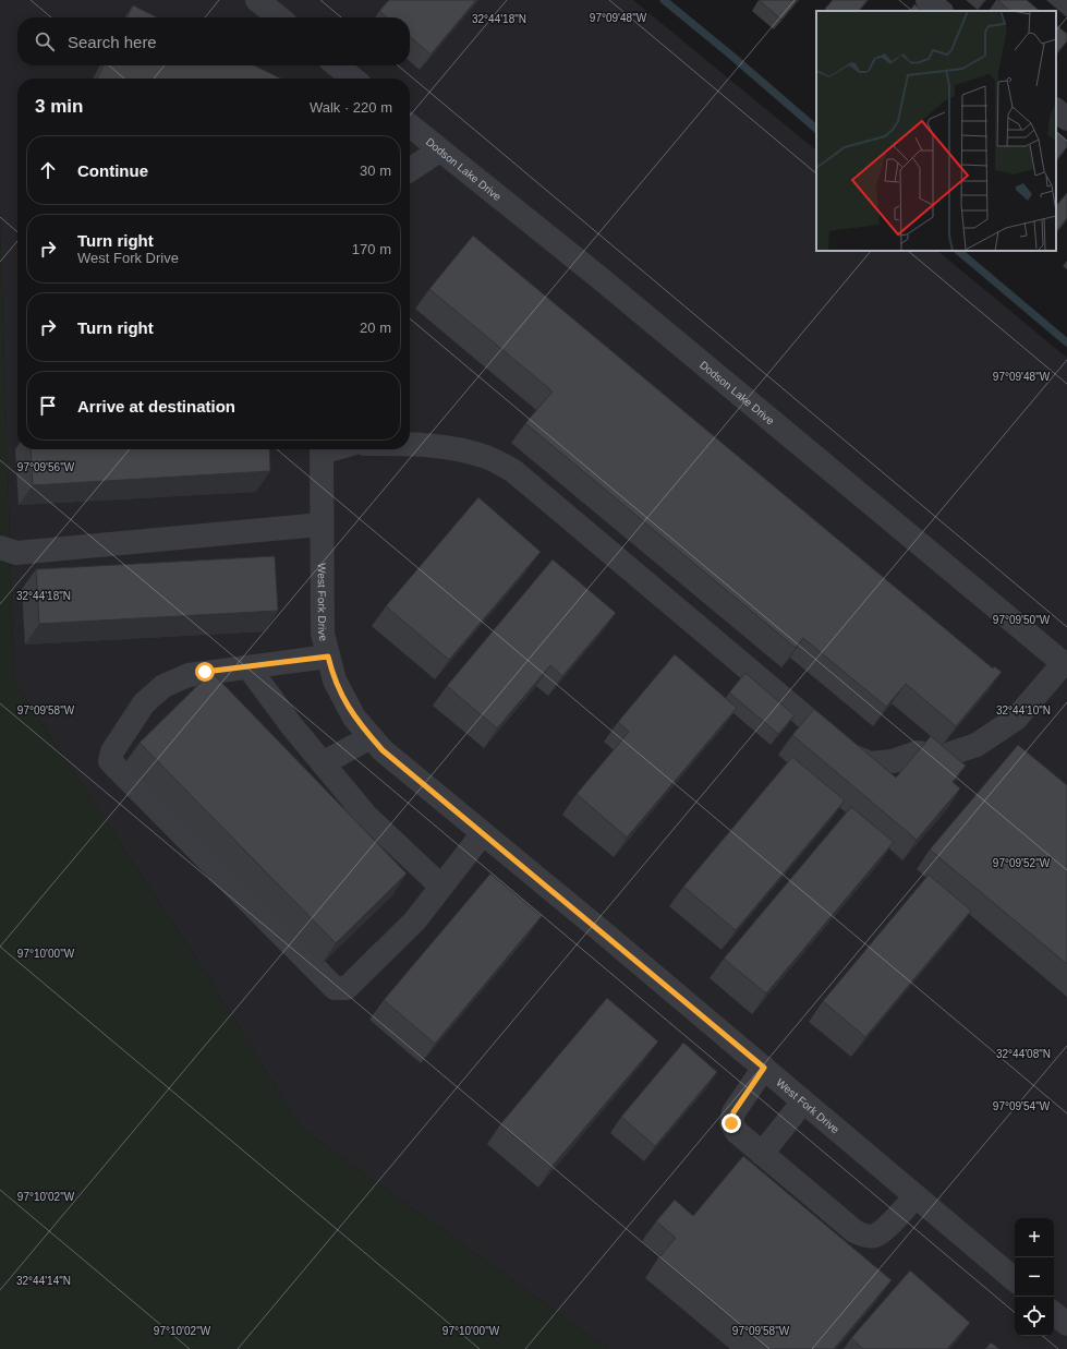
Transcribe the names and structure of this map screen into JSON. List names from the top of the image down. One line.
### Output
{"streets":{"street":["Dodson Lake Drive","West Fork Drive"]},"page":{"search":"Search here","heading":["3 min","Walk · 220 m"],"list":[["Continue","30 m"],["Turn right","West Fork Drive","170 m"],["Turn right","20 m"],"Arrive at destination"],"map_buttons":["+","−"]},"coordinates":["97°09'48\"W","32°44'18\"N","97°09'56\"W","97°09'50\"W","97°09'58\"W","32°44'10\"N","97°09'52\"W","97°10'00\"W","32°44'08\"N","97°09'54\"W","97°10'02\"W","32°44'14\"N"]}
